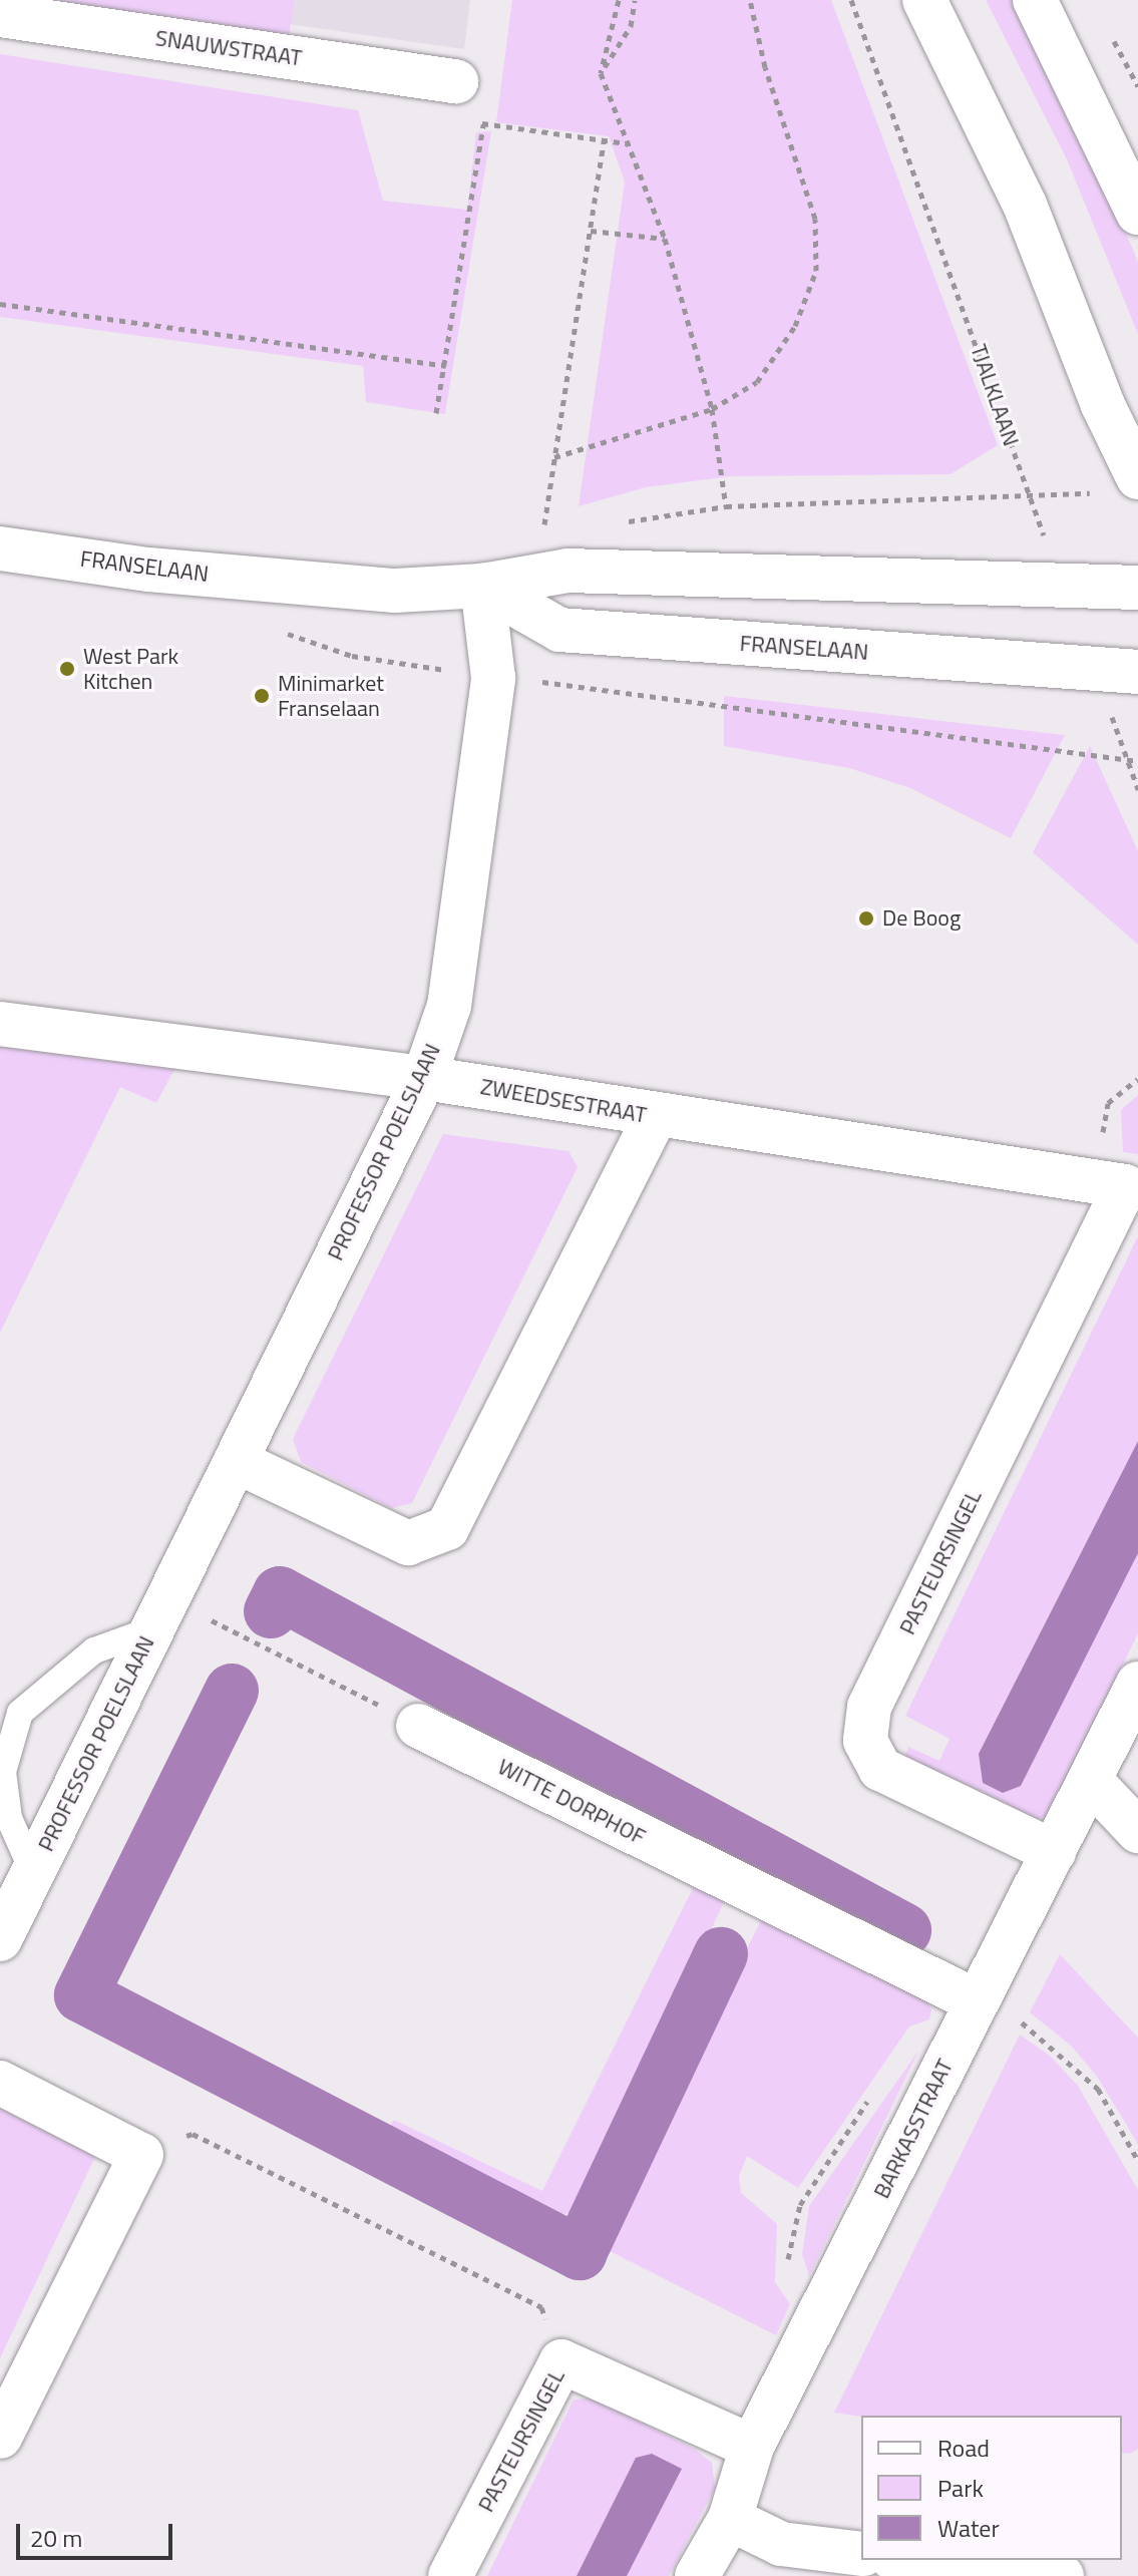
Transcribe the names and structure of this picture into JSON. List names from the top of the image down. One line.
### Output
{"streets":{"street":["SNAUWSTRAAT","FRANSELAAN","ZWEEDSESTRAAT","PROFESSOR POELSLAAN","PASTEURSINGEL","WITTE DORPHOF","BARKASSTRAAT"],"path":["TJALKLAAN"]},"crossings":[["TJALKLAAN","FRANSELAAN"],["FRANSELAAN","PROFESSOR POELSLAAN"],["ZWEEDSESTRAAT","PROFESSOR POELSLAAN"],["ZWEEDSESTRAAT","PASTEURSINGEL"],["PASTEURSINGEL","BARKASSTRAAT"],["WITTE DORPHOF","BARKASSTRAAT"]],"places":["West Park Kitchen","Minimarket Franselaan","De Boog"],"legend":["Road","Park","Water"],"scale_bar":"20 m"}
